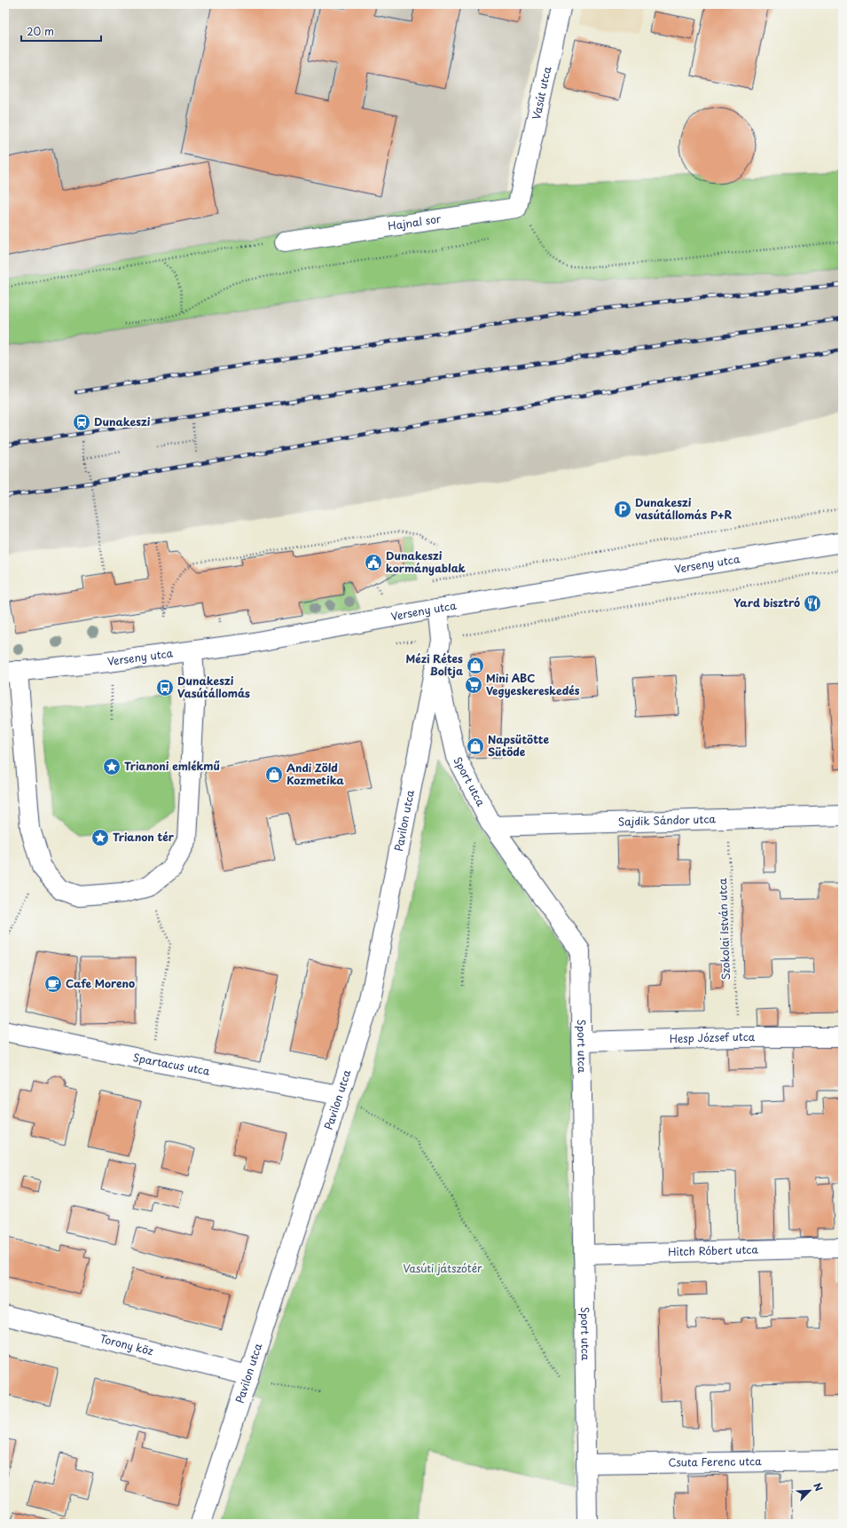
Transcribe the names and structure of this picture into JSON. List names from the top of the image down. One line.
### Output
{"streets":{"street":["Vasút utca","Hajnal sor","Verseny utca","Sport utca","Pavilon utca","Sajdik Sándor utca","Hesp József utca","Spartacus utca","Hitch Róbert utca","Torony köz","Csuta Ferenc utca"],"path":["Szokolai István utca"]},"crossings":[["Vasút utca","Hajnal sor"],["Verseny utca","Sport utca"],["Sport utca","Pavilon utca"],["Sport utca","Sajdik Sándor utca"],["Sport utca","Hesp József utca"],["Sport utca","Hitch Róbert utca"],["Sport utca","Csuta Ferenc utca"],["Pavilon utca","Spartacus utca"],["Pavilon utca","Torony köz"],["Sajdik Sándor utca","Szokolai István utca"],["Szokolai István utca","Hesp József utca"]],"parks":["Vasúti játszótér"],"places":{"station":["Dunakeszi"],"parking":["Dunakeszi vasútállomás P+R"],"public building":["Dunakeszi kormányablak"],"restaurant":["Yard bisztró"],"shop":["Mézi Rétes Boltja","Napsütötte Sütöde","Andi Zöld Kozmetika"],"supermarket":["Mini ABC Vegyeskereskedés"],"bus stop":["Dunakeszi Vasútállomás"],"place":["Trianoni emlékmű","Trianon tér"],"cafe":["Cafe Moreno"]},"scale_bar":"20 m","north":"top right"}
